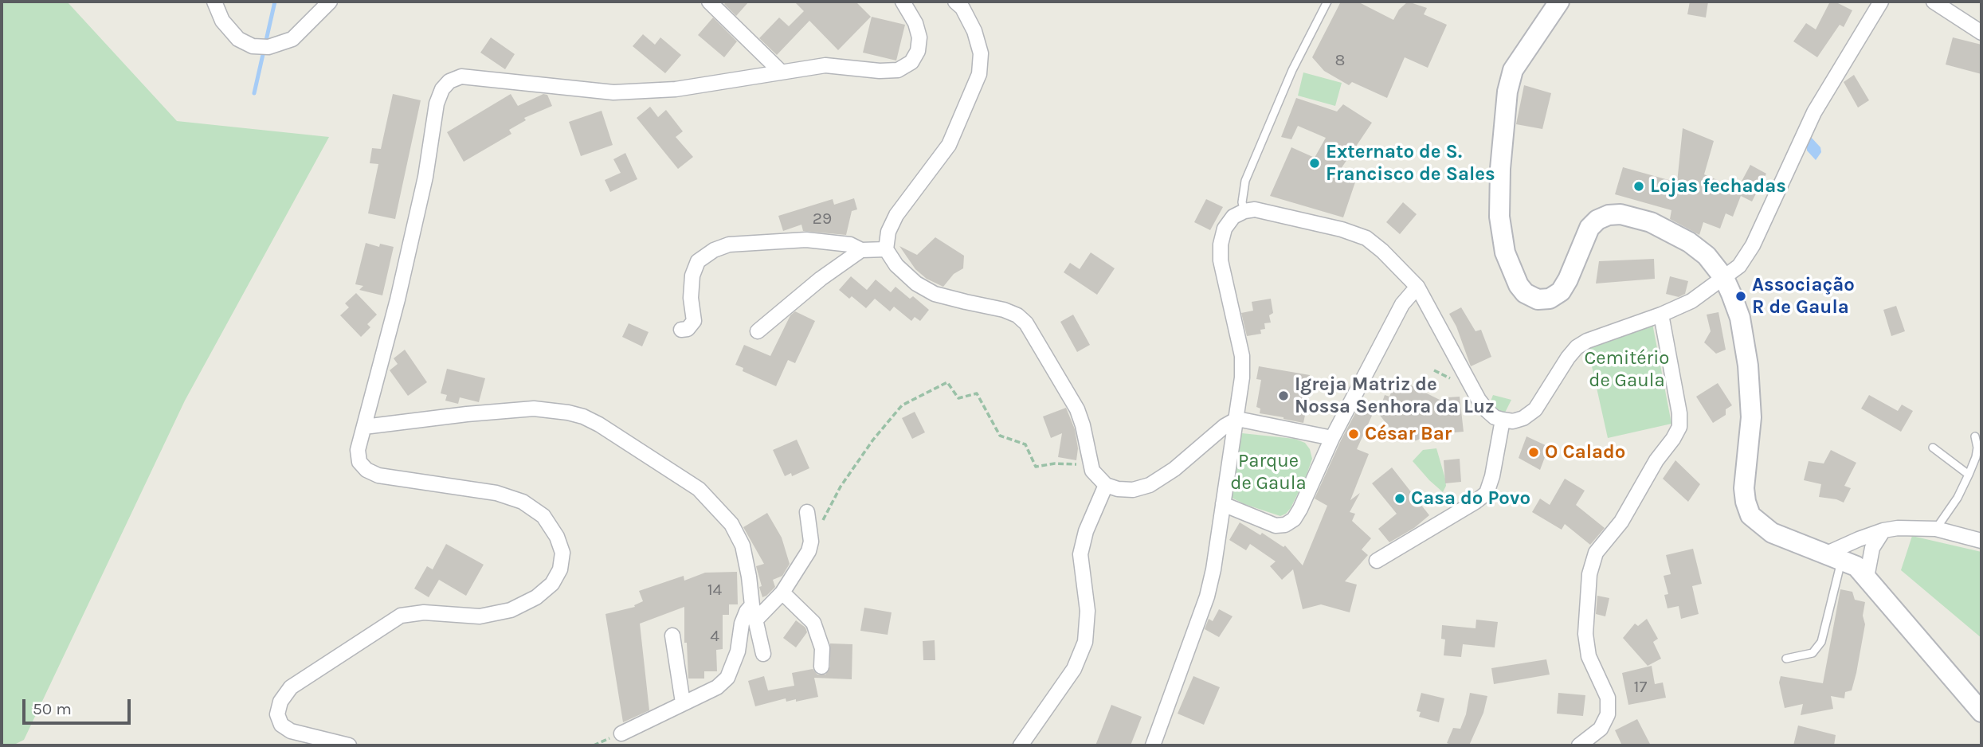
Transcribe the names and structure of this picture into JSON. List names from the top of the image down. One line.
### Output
{"parks":["Cemitério de Gaula","Parque de Gaula"],"places":["Externato de S. Francisco de Sales","Lojas fechadas","Associação R de Gaula","Igreja Matriz de Nossa Senhora da Luz","César Bar","O Calado","Casa do Povo"],"house_numbers":["8","29","14","4","17"],"scale_bar":"50 m"}
